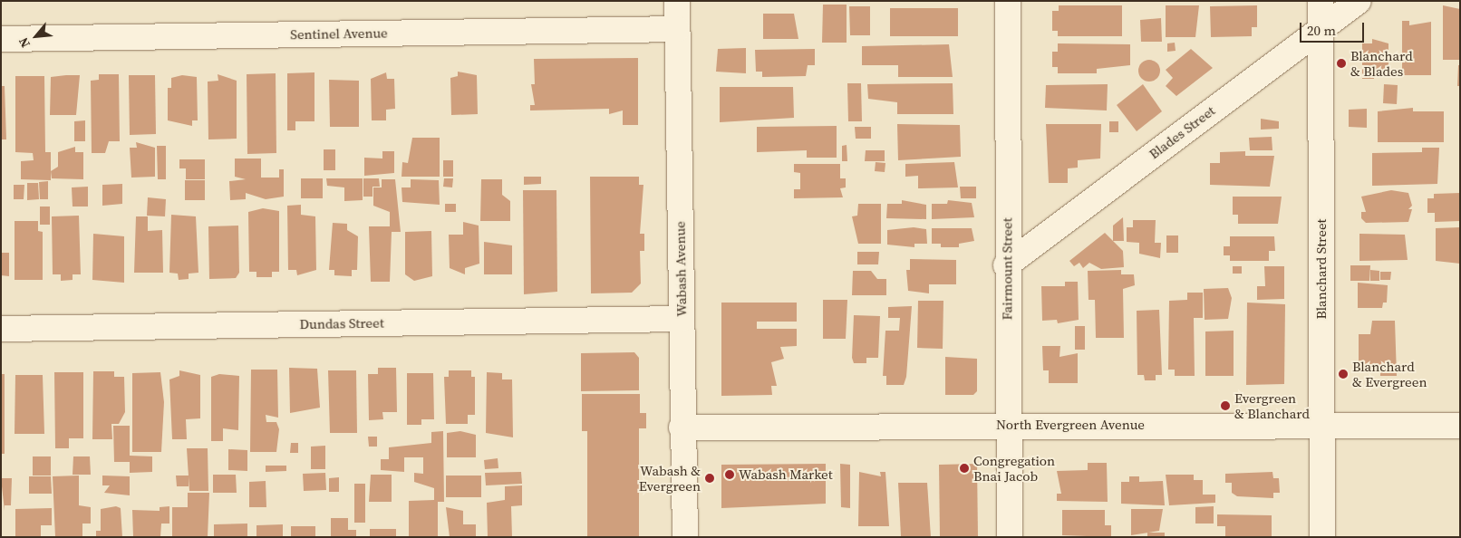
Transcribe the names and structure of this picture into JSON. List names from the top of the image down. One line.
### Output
{"streets":{"street":["Sentinel Avenue","Blades Street","Wabash Avenue","Fairmount Street","Blanchard Street","Dundas Street","North Evergreen Avenue"]},"crossings":[["Sentinel Avenue","Wabash Avenue"],["Blades Street","Fairmount Street"],["Blades Street","Blanchard Street"],["Wabash Avenue","Dundas Street"],["Wabash Avenue","North Evergreen Avenue"],["Fairmount Street","North Evergreen Avenue"],["Blanchard Street","North Evergreen Avenue"]],"places":["Blanchard & Blades","Blanchard & Evergreen","Evergreen & Blanchard","Congregation Bnai Jacob","Wabash Market","Wabash & Evergreen"],"scale_bar":"20 m","north":"bottom left"}
